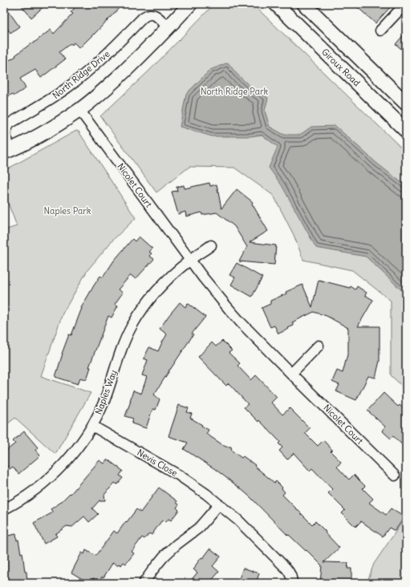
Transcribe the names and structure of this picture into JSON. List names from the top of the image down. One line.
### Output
{"streets":{"main road":["Giroux Road","North Ridge Drive"],"street":["Nicolet Court","Naples Way","Nevis Close"]},"crossings":[["North Ridge Drive","Nicolet Court"],["Nicolet Court","Naples Way"],["Naples Way","Nevis Close"]],"parks":["North Ridge Park","Naples Park"]}
